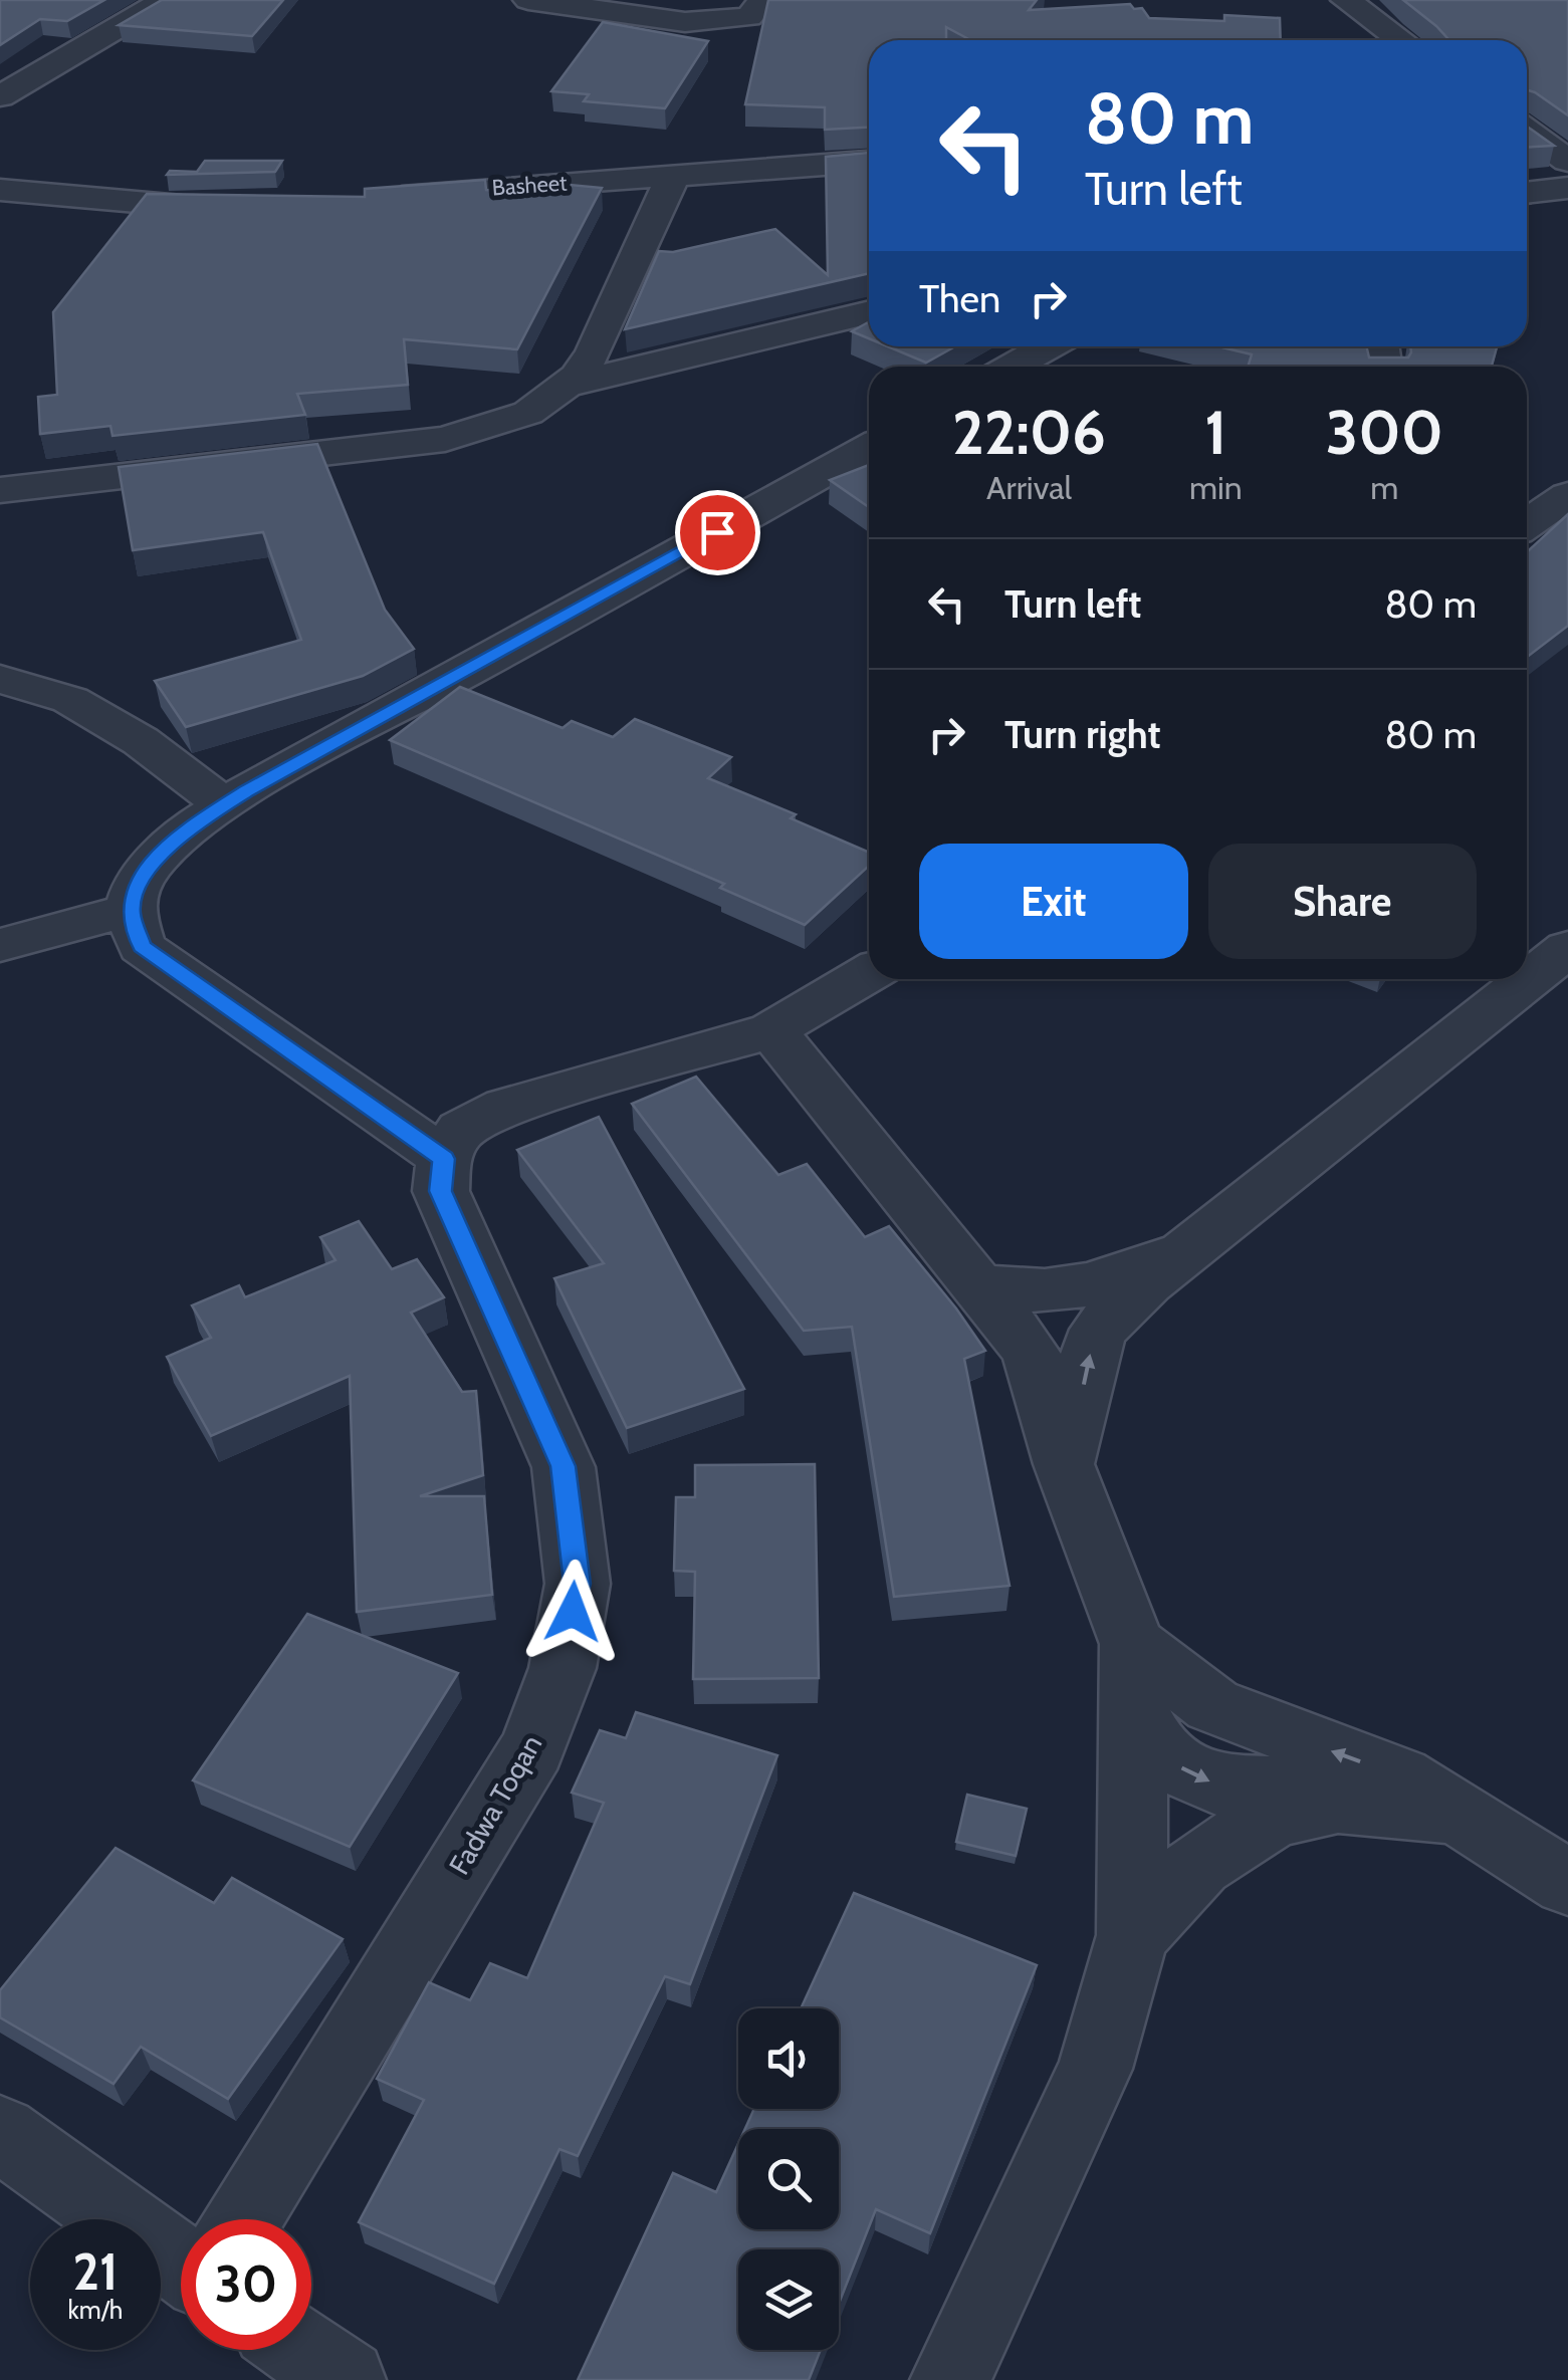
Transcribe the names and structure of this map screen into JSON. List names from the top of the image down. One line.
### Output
{"streets":{"street":["Basheet","Fadwa Toqan"]},"page":{"turn":["80 m","Turn left"],"then":"Then","eta":["22:06","Arrival","1","min","300","m"],"list":[{"name":"Turn left","value":"80 m"},{"name":"Turn right","value":"80 m"}],"buttons":["Exit","Share"],"speed":"21 km/h","limit":"30"}}
